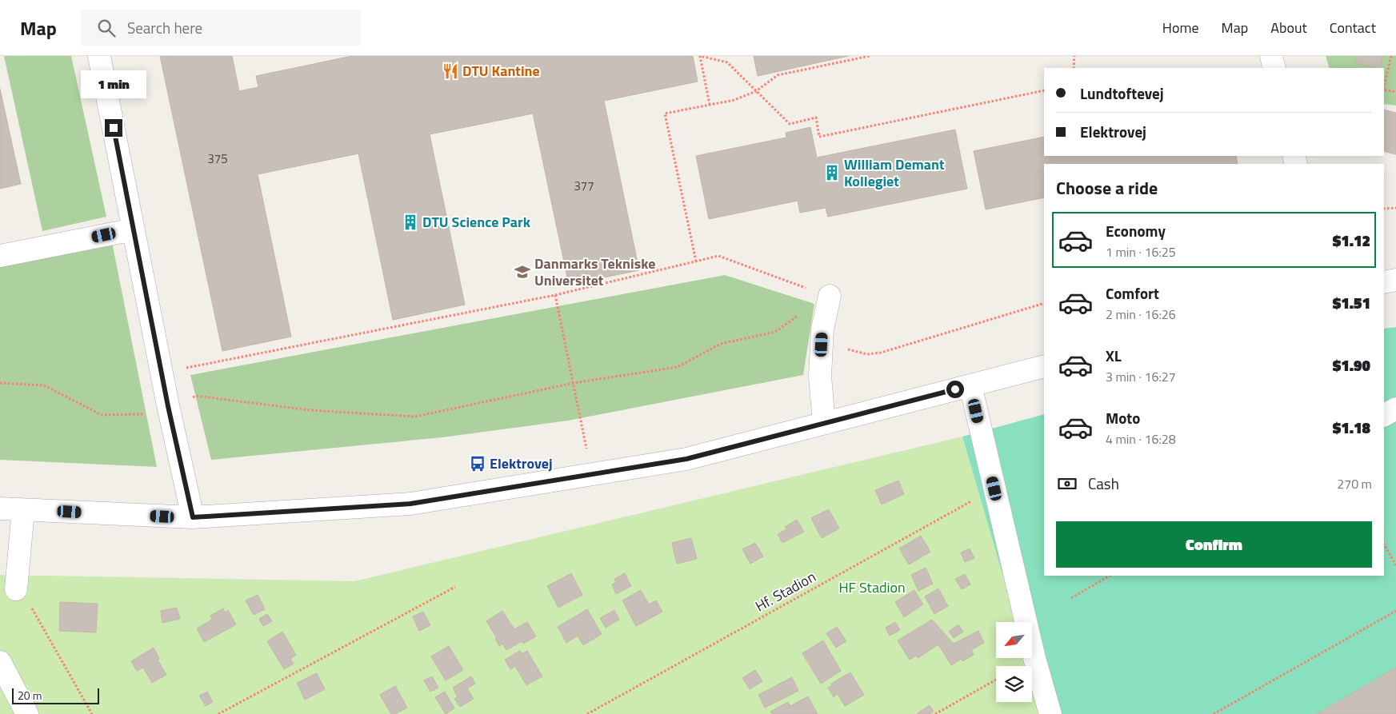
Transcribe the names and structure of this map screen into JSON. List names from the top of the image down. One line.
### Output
{"streets":{"path":["Hf. Stadion"]},"parks":["HF Stadion"],"places":{"restaurant":["DTU Kantine"],"building":["William Demant Kollegiet","DTU Science Park"],"school or university":["Danmarks Tekniske Universitet"],"bus stop":["Elektrovej"]},"house_numbers":["375","377"],"scale_bar":"20 m","north":"bottom left","page":{"header":"Map","search":"Search here","nav":["Home","Map","About","Contact"],"banner":["Lundtoftevej","Elektrovej"],"bubble":"1 min","heading":"Choose a ride","list":[{"name":"Economy","note":"1 min · 16:25","value":"$1.12"},{"name":"Comfort","note":"2 min · 16:26","value":"$1.51"},{"name":"XL","note":"3 min · 16:27","value":"$1.90"},{"name":"Moto","note":"4 min · 16:28","value":"$1.18"}],"pay":["Cash","270 m"],"buttons":"Confirm","scale":"20 m"}}
